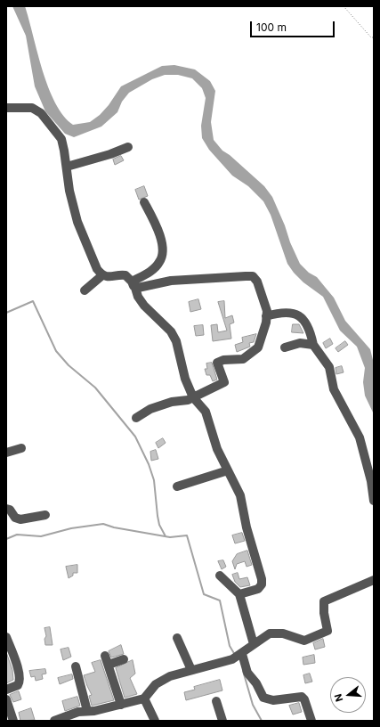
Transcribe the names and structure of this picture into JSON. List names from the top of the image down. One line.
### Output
{"scale_bar":"100 m","north":"left"}
